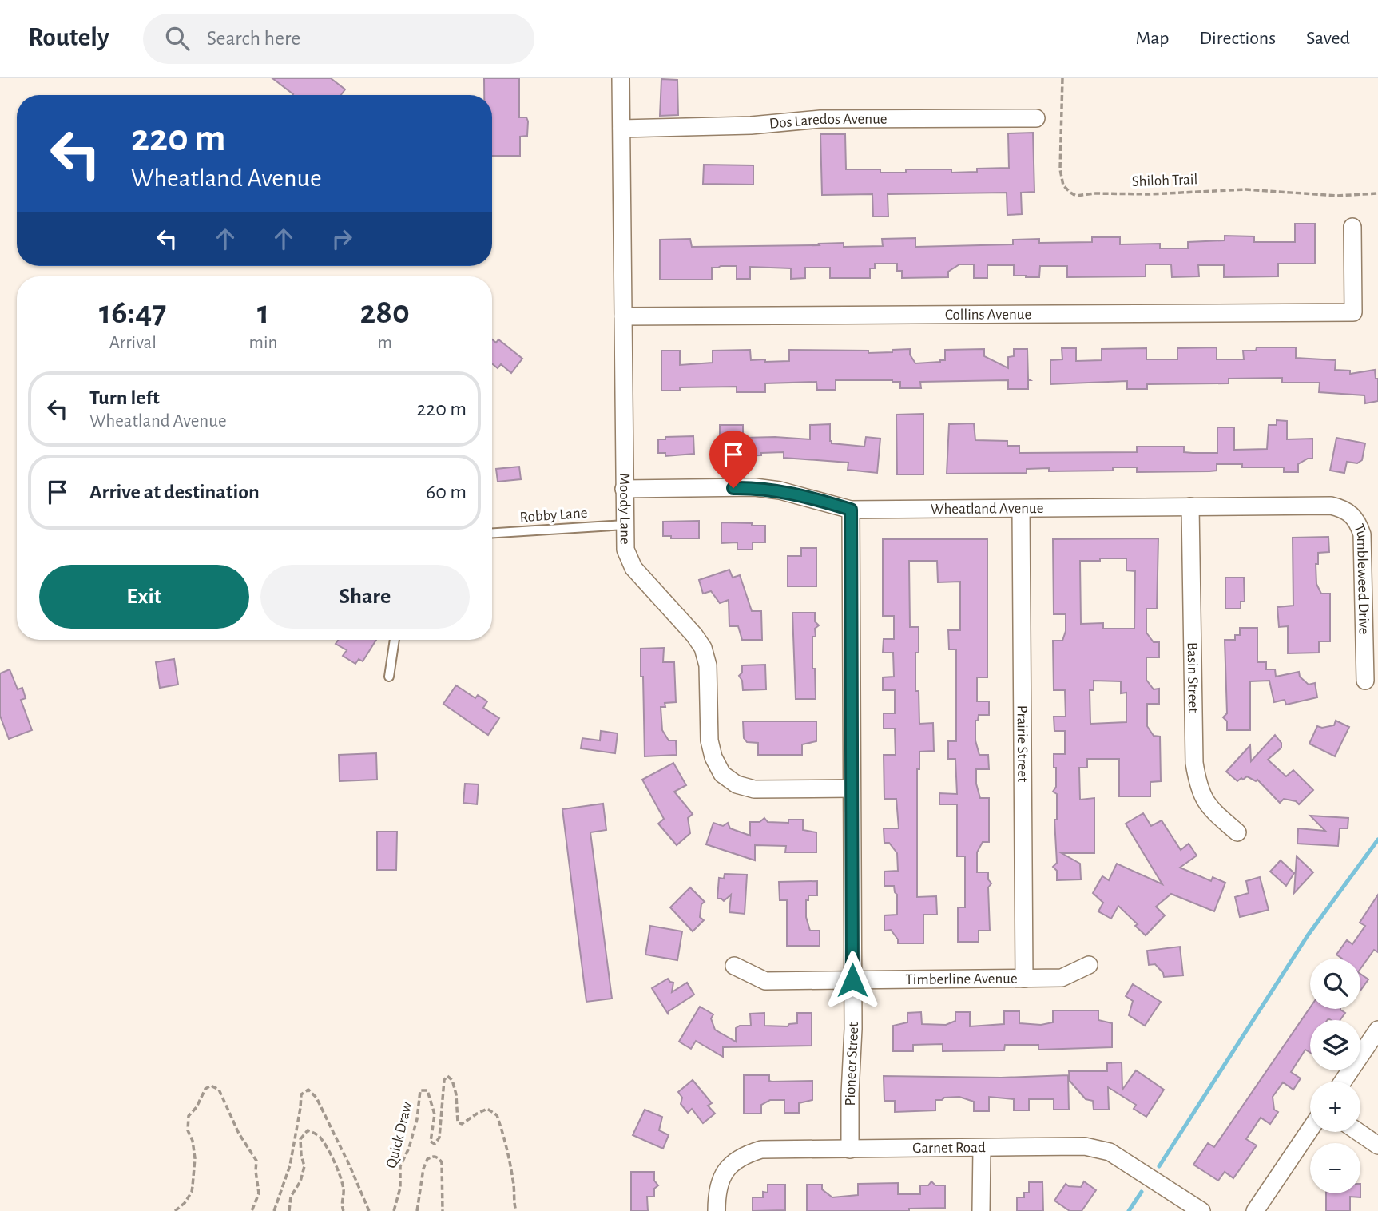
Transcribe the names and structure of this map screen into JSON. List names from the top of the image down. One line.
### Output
{"streets":{"street":["Dos Laredos Avenue","Collins Avenue","Moody Lane","Wheatland Avenue","Tumbleweed Drive","Basin Street","Prairie Street","Timberline Avenue","Pioneer Street","Garnet Road"],"lane":["Robby Lane"],"path":["Shiloh Trail","Quick Draw"]},"crossings":[["Dos Laredos Avenue","Moody Lane"],["Collins Avenue","Moody Lane"],["Moody Lane","Wheatland Avenue"],["Moody Lane","Robby Lane"],["Moody Lane","Pioneer Street"],["Wheatland Avenue","Tumbleweed Drive"],["Wheatland Avenue","Basin Street"],["Wheatland Avenue","Prairie Street"],["Wheatland Avenue","Pioneer Street"],["Prairie Street","Timberline Avenue"],["Timberline Avenue","Pioneer Street"],["Pioneer Street","Garnet Road"]],"page":{"header":"Routely","search":"Search here","nav":["Map","Directions","Saved"],"turn":["220 m","Wheatland Avenue"],"eta":["16:47","Arrival","1","min","280","m"],"list":[{"name":"Turn left","note":"Wheatland Avenue","value":"220 m"},{"name":"Arrive at destination","value":"60 m"}],"buttons":["Exit","Share"],"map_buttons":["+","−"]}}
